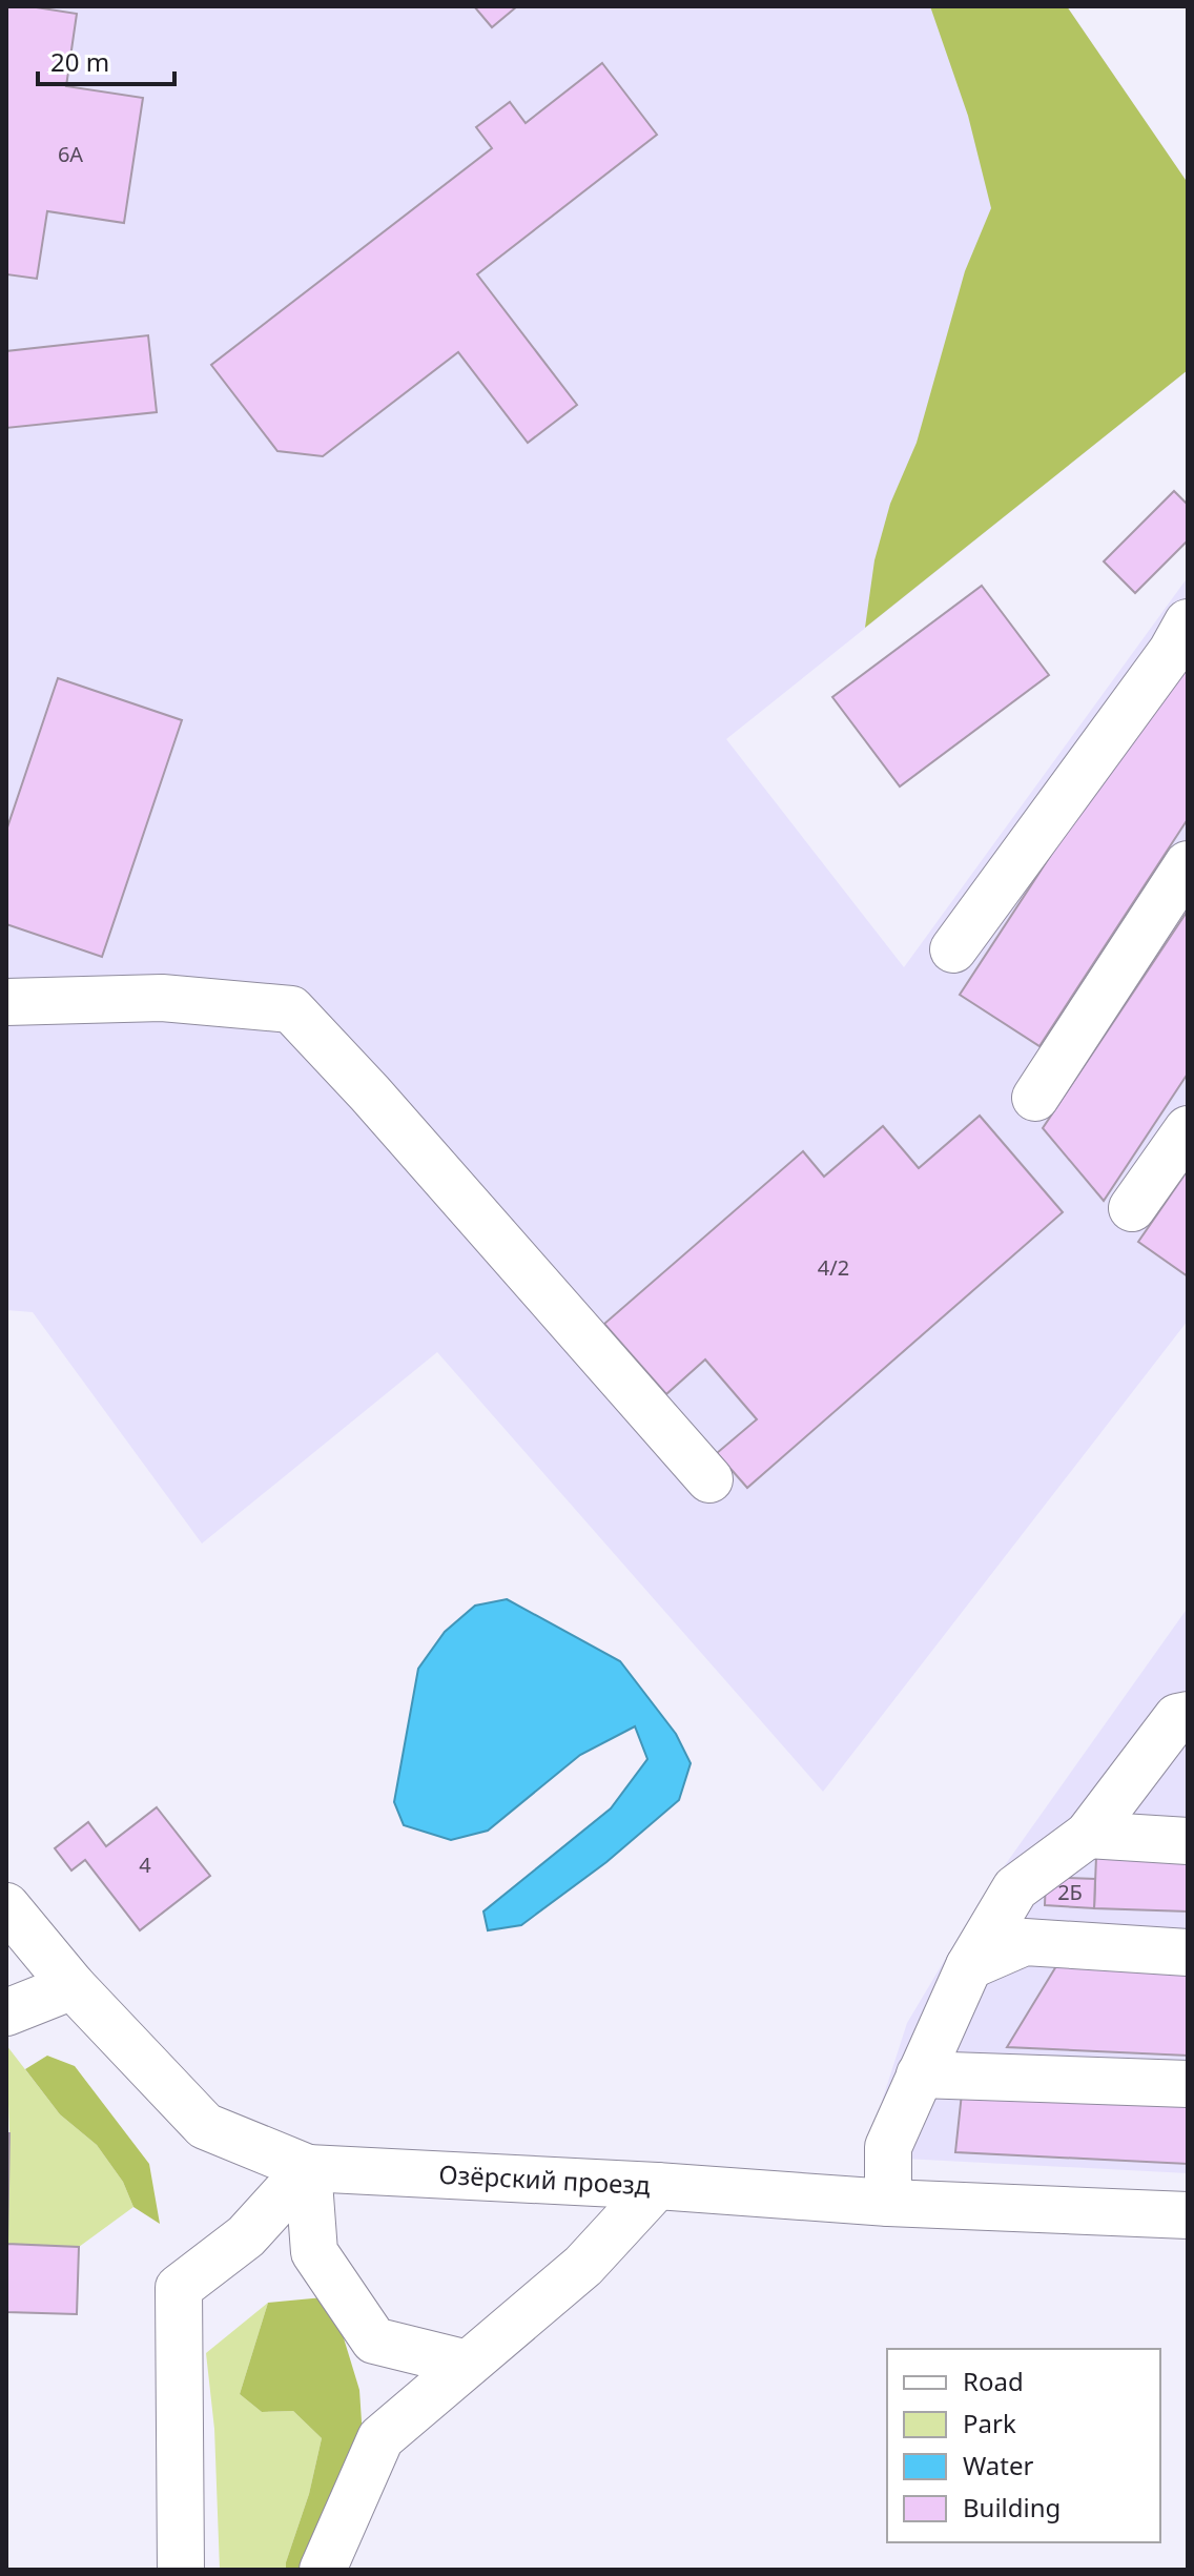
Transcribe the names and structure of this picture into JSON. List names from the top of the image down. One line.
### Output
{"streets":{"street":["Озёрский проезд"]},"house_numbers":["6А","4/2","4","2Б"],"legend":["Road","Park","Water","Building"],"scale_bar":"20 m"}
